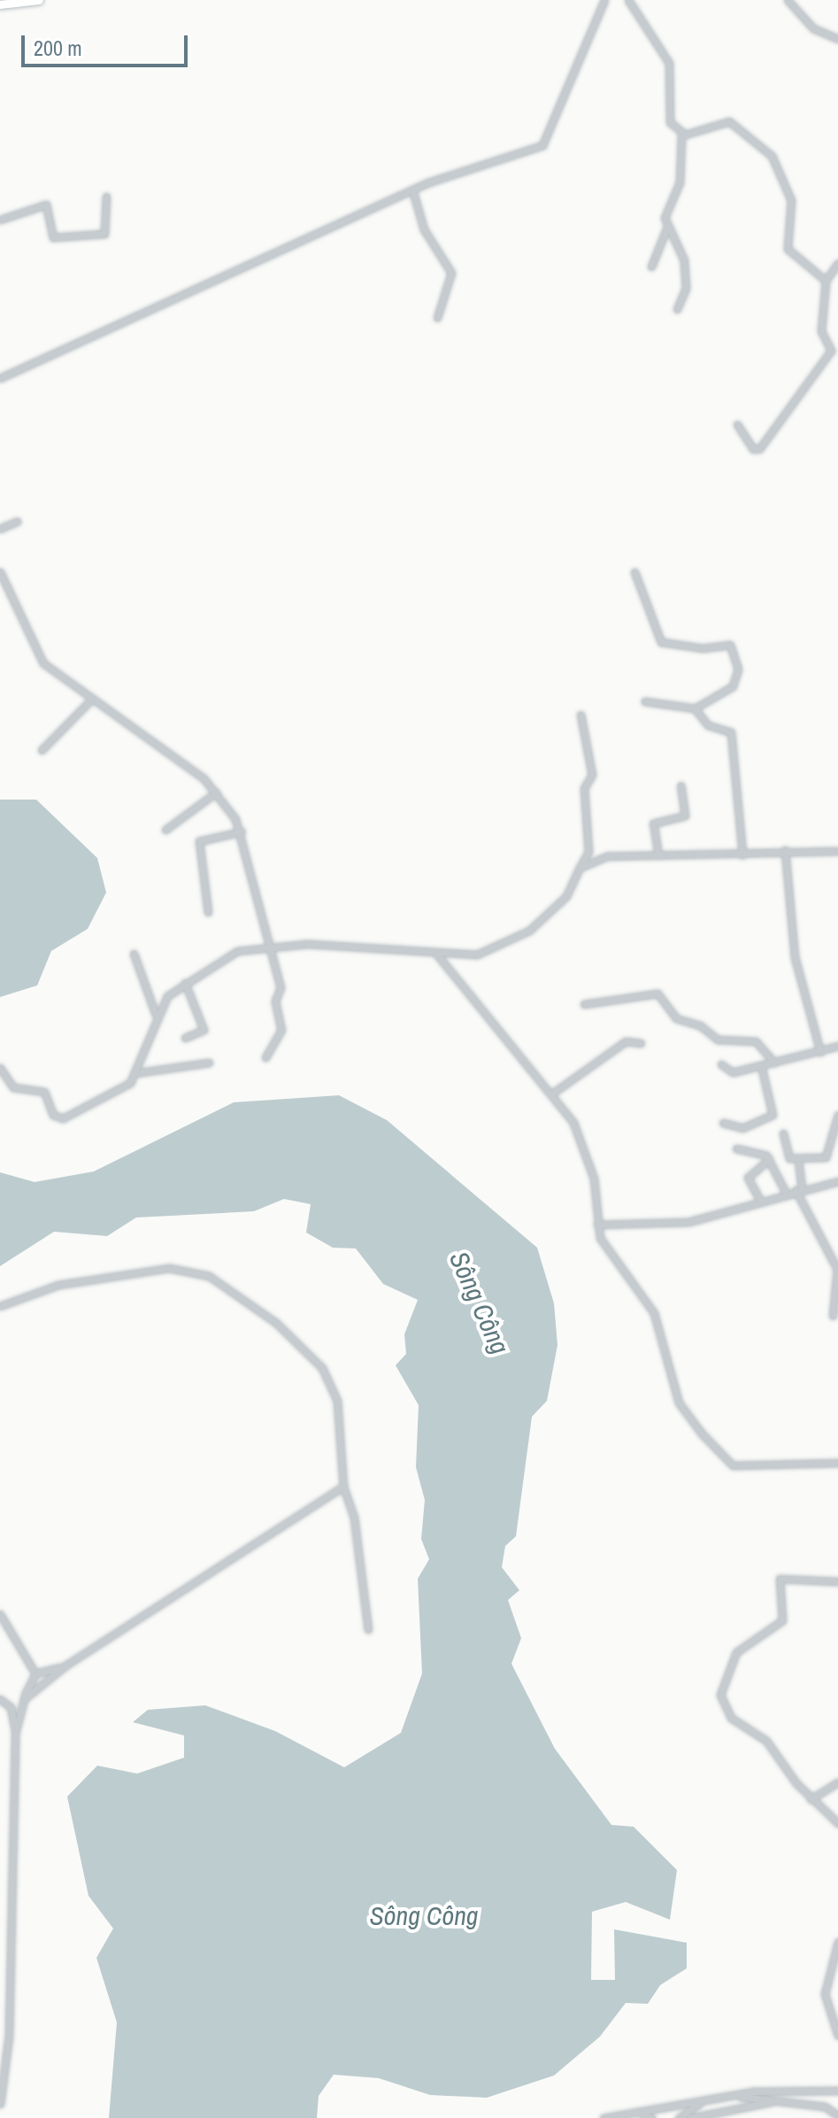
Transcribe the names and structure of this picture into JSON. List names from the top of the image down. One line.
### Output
{"water":["Sông Công"],"scale_bar":"200 m"}
